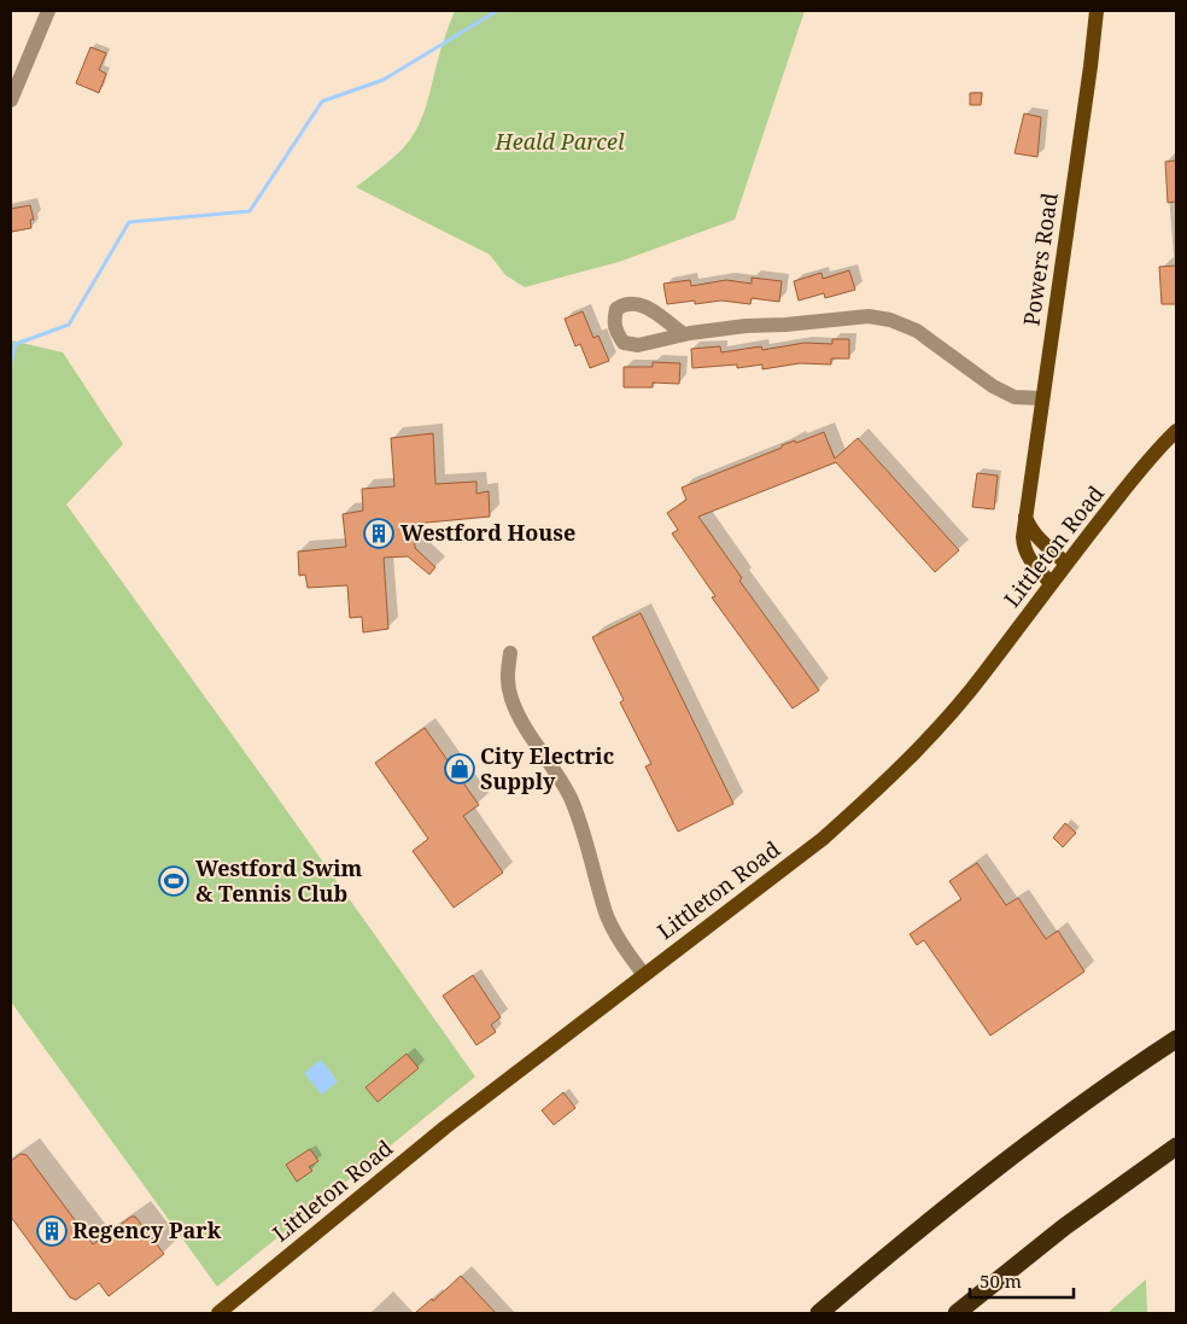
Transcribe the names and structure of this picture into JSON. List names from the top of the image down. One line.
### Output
{"streets":{"main road":["Powers Road","Littleton Road"]},"crossings":[["Powers Road","Littleton Road"]],"parks":["Heald Parcel"],"places":{"building":["Westford House","Regency Park"],"shop":["City Electric Supply"],"sports":["Westford Swim & Tennis Club"]},"scale_bar":"50 m"}
